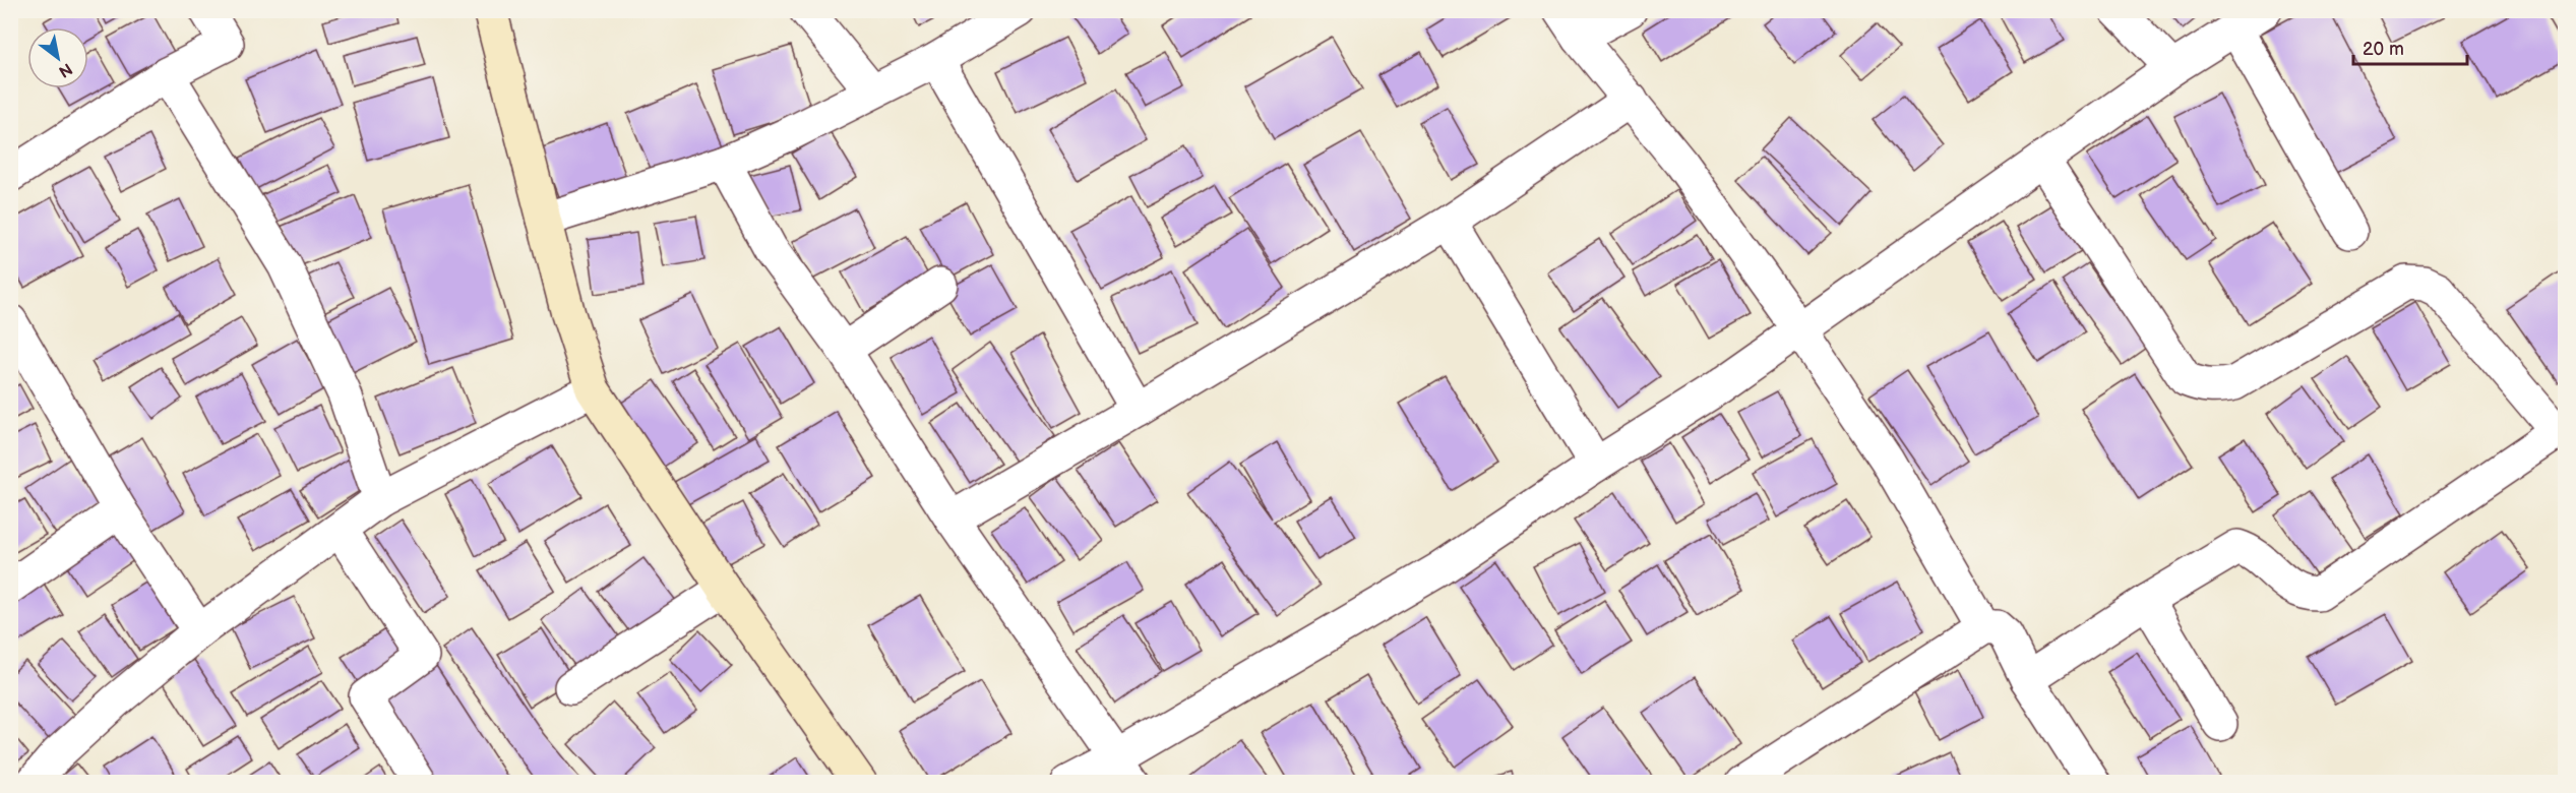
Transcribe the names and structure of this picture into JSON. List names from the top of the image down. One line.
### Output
{"scale_bar":"20 m","north":"bottom right"}
